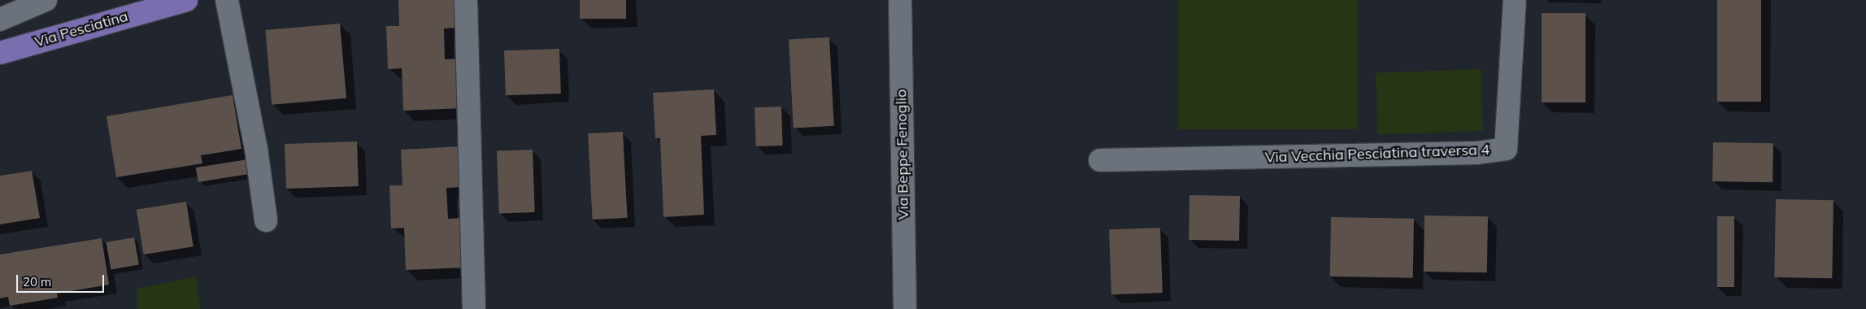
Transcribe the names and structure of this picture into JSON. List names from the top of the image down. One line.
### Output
{"streets":{"main road":["Via Pesciatina"],"street":["Via Vecchia Pesciatina traversa 4","Via Beppe Fenoglio"]},"scale_bar":"20 m"}
